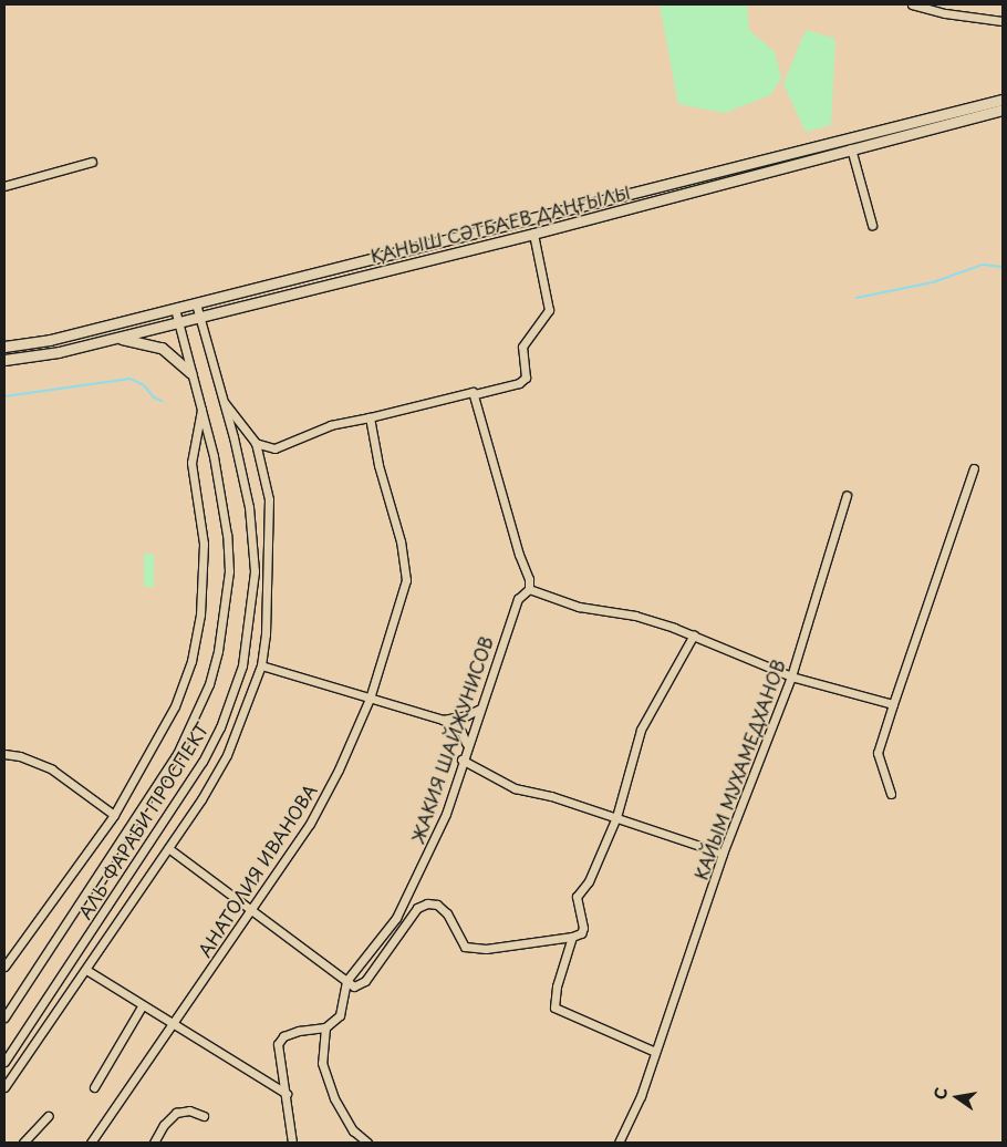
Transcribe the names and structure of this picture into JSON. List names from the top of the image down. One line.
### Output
{"streets":{"main road":["ҚАНЫШ СӘТБАЕВ ДАҢҒЫЛЫ"],"street":["ЖАКИЯ ШАЙЖУНИСОВ","КАЙЫМ МУХАМЕДХАНОВ","АЛЬ-ФАРАБИ ПРОСПЕКТ","АНАТОЛИЯ ИВАНОВА"]},"crossings":[["ҚАНЫШ СӘТБАЕВ ДАҢҒЫЛЫ","АЛЬ-ФАРАБИ ПРОСПЕКТ"]],"north":"left"}
